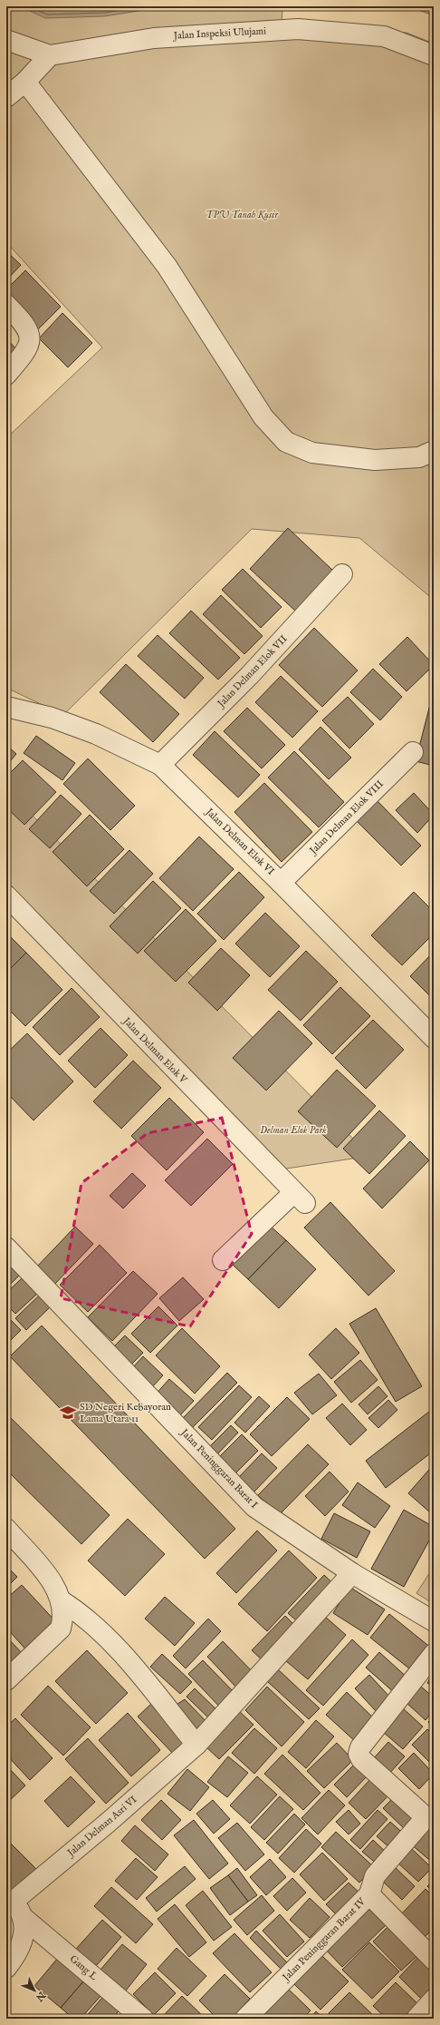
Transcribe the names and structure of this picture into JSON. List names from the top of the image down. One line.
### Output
{"streets":{"street":["Jalan Inspeksi Ulujami","Jalan Delman Elok VII","Jalan Delman Elok VIII","Jalan Delman Elok VI","Jalan Delman Elok V","Jalan Peninggaran Barat I","Jalan Delman Asri VI","Jalan Peninggaran Barat IV","Gang L"]},"crossings":[["Jalan Delman Elok VII","Jalan Delman Elok VI"],["Jalan Delman Elok VIII","Jalan Delman Elok VI"],["Jalan Peninggaran Barat I","Jalan Delman Asri VI"]],"parks":["TPU Tanah Kusir","Delman Elok Park"],"places":{"school or university":["SD Negeri Kebayoran Lama Utara 11"]},"north":"bottom right"}
